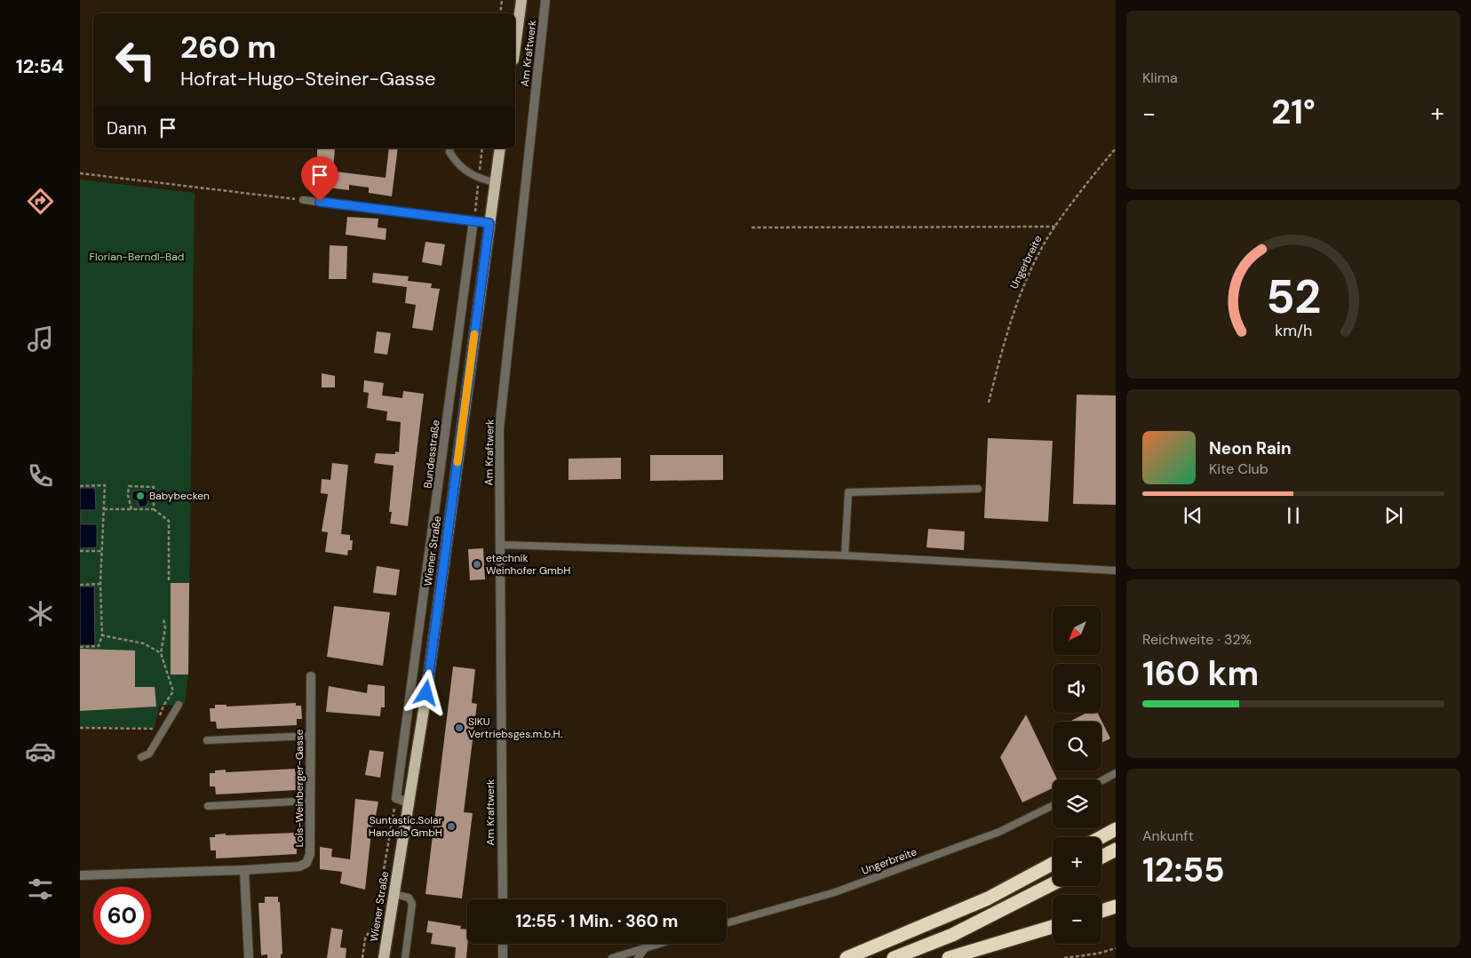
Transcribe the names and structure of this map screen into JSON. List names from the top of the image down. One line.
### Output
{"streets":{"main road":["Wiener Straße"],"street":["Am Kraftwerk","Bundesstraße","Lois-Weinberger-Gasse"],"lane":["Ungerbreite"]},"parks":["Florian-Berndl-Bad"],"places":["Babybecken","etechnik Weinhofer GmbH","SIKU Vertriebsges.m.b.H.","Suntastic.Solar Handels GmbH"],"north":"bottom left","page":{"tabs":"12:54","tile":["Klima",["Reichweite · 32%","160 km"],["Ankunft","12:55"]],"turn":["260 m","Hofrat-Hugo-Steiner-Gasse"],"heat":["−","21°","+"],"then":"Dann","song":["Neon Rain","Kite Club"],"map_buttons":["+","−"],"limit":"60","trip":"12:55 · 1 Min. · 360 m","gauge":["52","km/h"]}}
